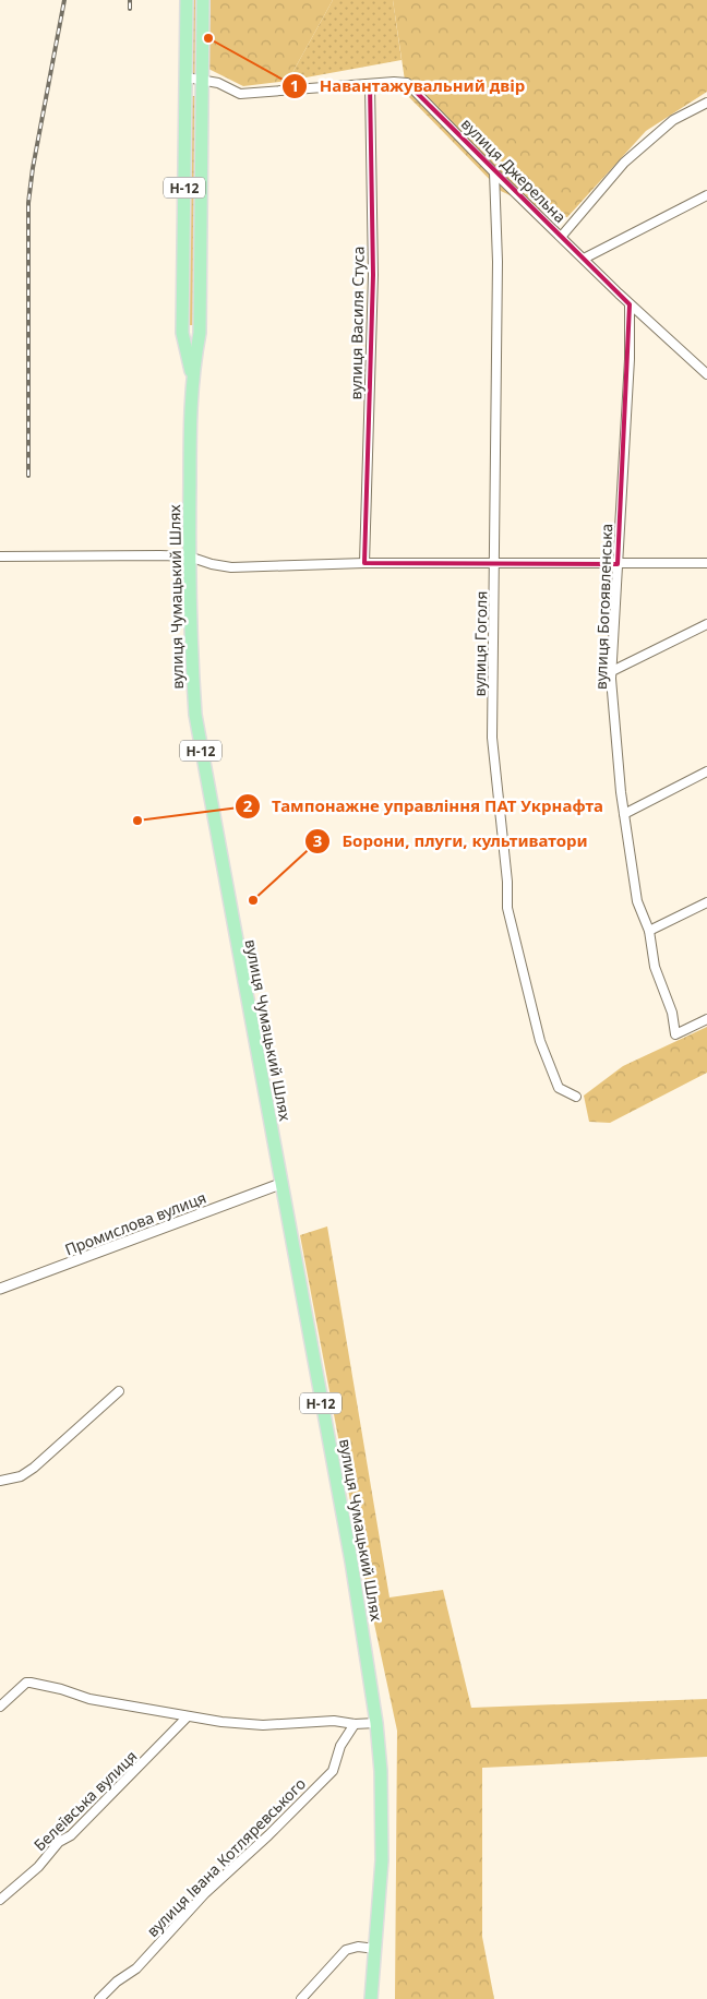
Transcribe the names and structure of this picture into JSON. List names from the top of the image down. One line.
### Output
{"streets":{"main road":["Н-12","вулиця Чумацький Шлях"],"street":["вулиця Джерельна","вулиця Василя Стуса","вулиця Богоявленська","вулиця Гоголя","Промислова вулиця","Белеївська вулиця","вулиця Івана Котляревського"]},"crossings":[["вулиця Джерельна","вулиця Василя Стуса"],["вулиця Джерельна","вулиця Чумацький Шлях"],["вулиця Джерельна","вулиця Богоявленська"],["вулиця Джерельна","вулиця Гоголя"],["вулиця Чумацький Шлях","Промислова вулиця"]],"places":["Навантажувальний двір","Тампонажне управління ПАТ Укрнафта","Борони, плуги, культиватори"]}
